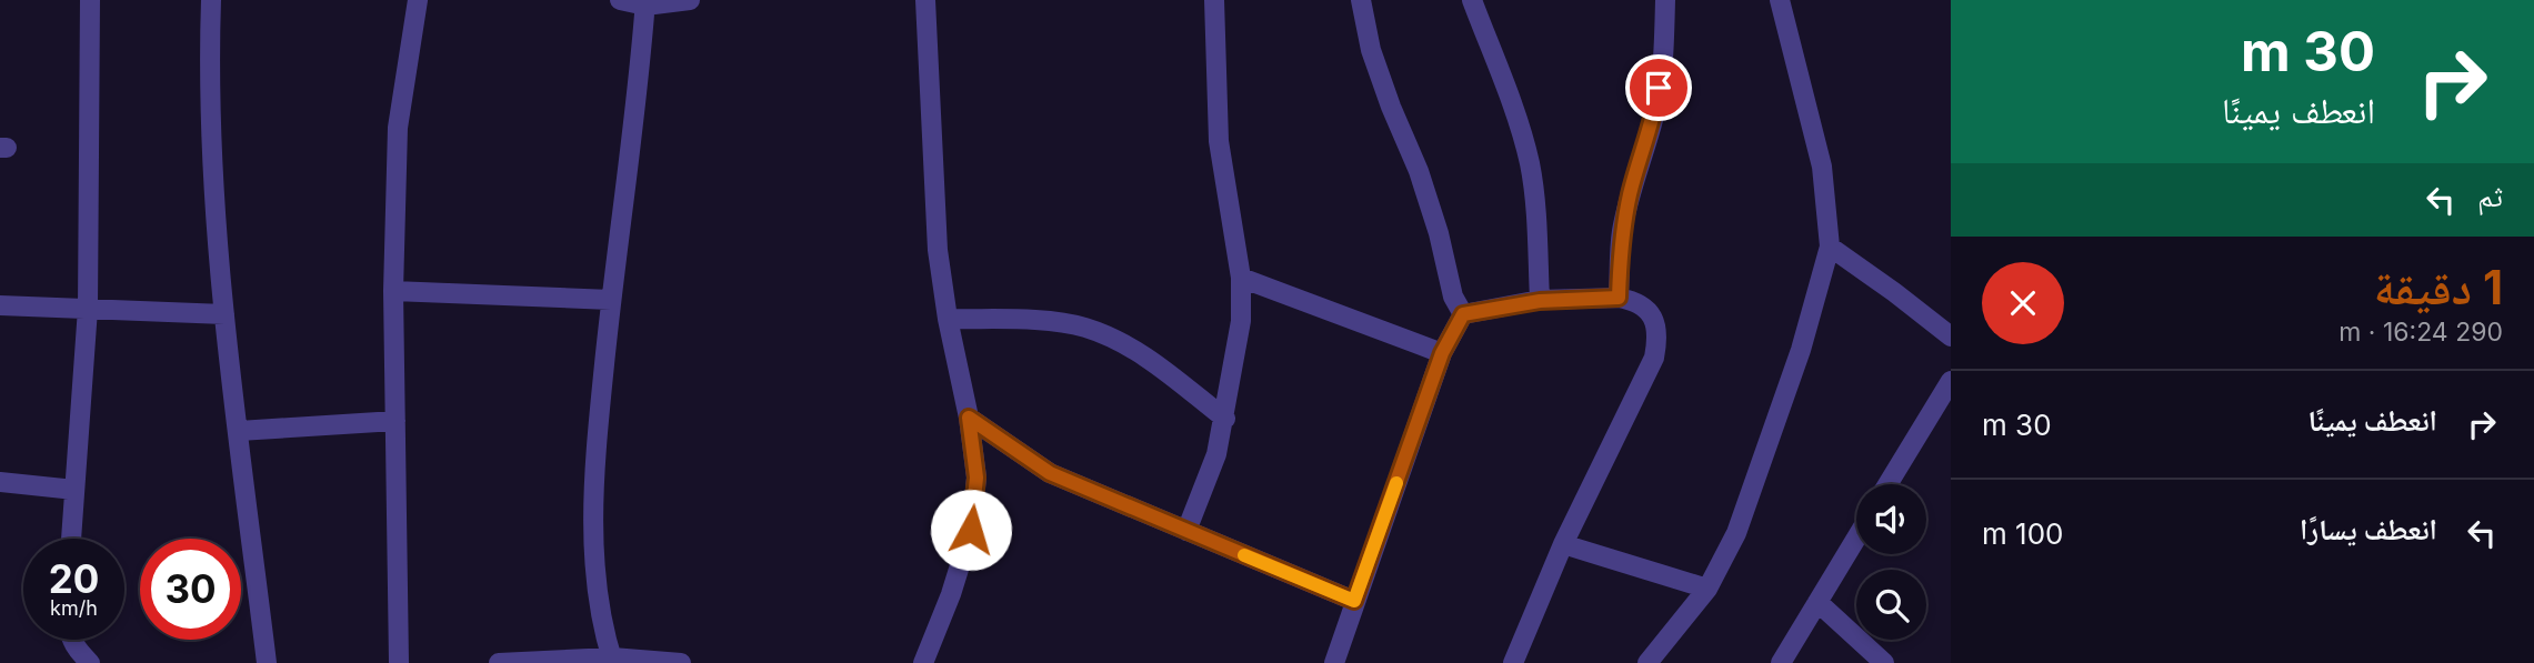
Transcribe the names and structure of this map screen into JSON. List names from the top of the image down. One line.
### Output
{"page":{"turn":["30 m","انعطف يمينًا"],"then":"ثم","heading":["1 دقيقة","290 m · 16:24"],"list":[{"name":"انعطف يمينًا","value":"30 m"},{"name":"انعطف يسارًا","value":"100 m"}],"speed":"20 km/h","limit":"30"}}
